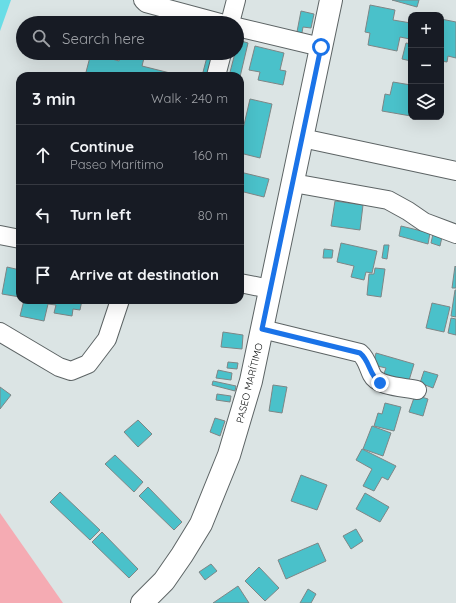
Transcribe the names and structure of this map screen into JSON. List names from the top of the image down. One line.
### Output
{"streets":{"main road":["PASEO MARÍTIMO"]},"page":{"map_buttons":["+","−"],"search":"Search here","heading":["3 min","Walk · 240 m"],"list":[["Continue","Paseo Marítimo","160 m"],["Turn left","80 m"],"Arrive at destination"]}}
